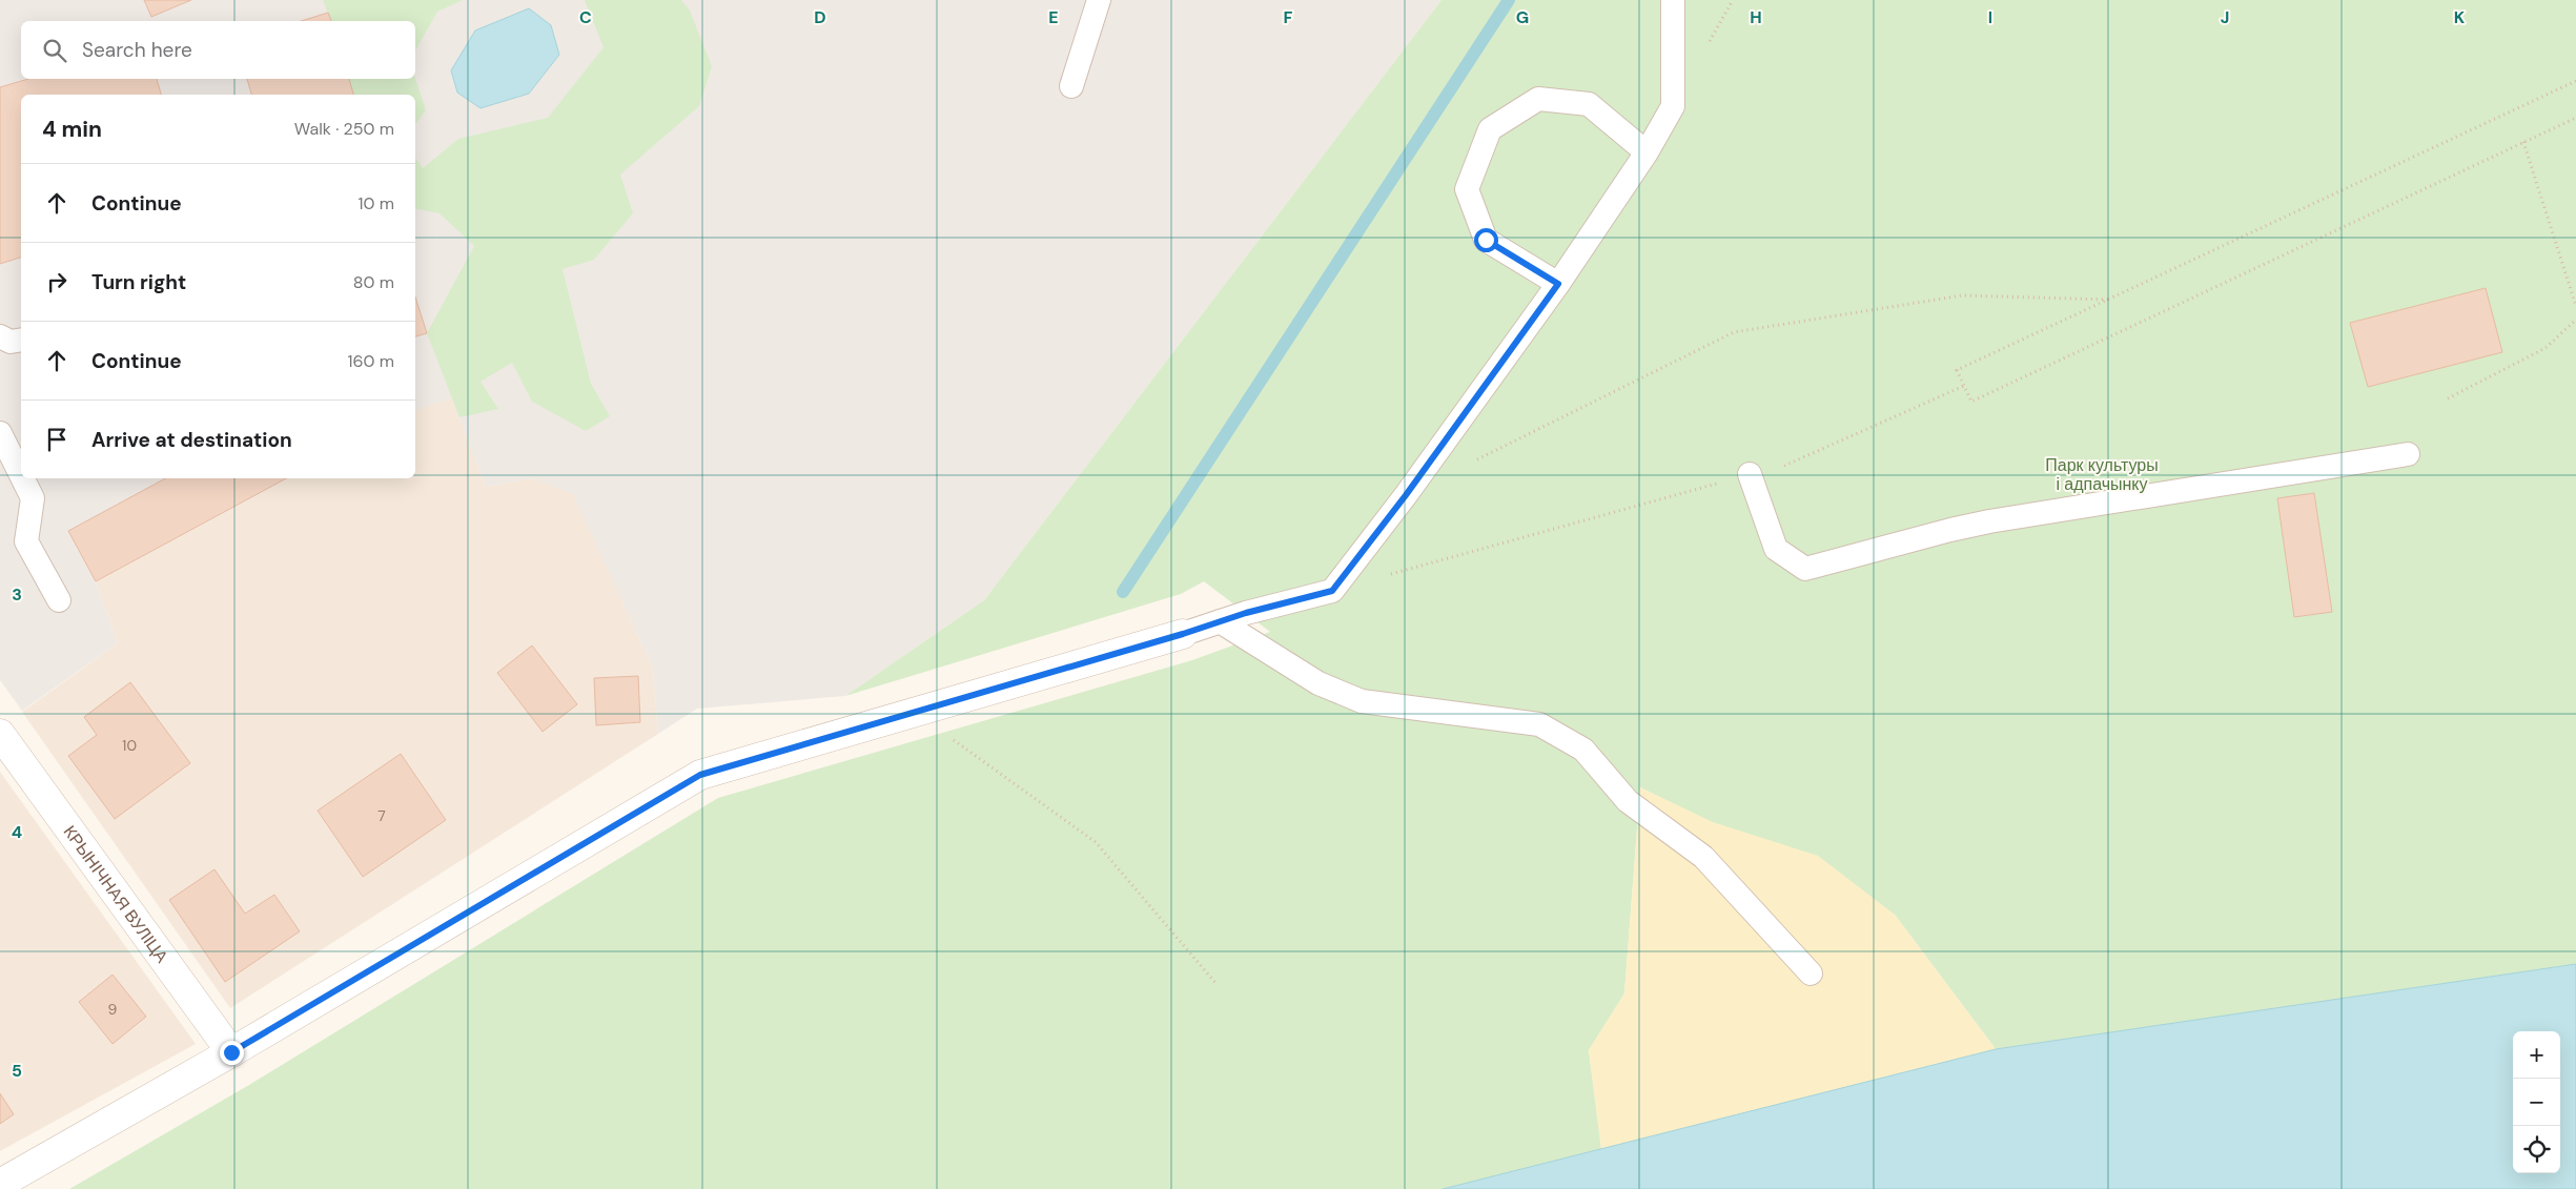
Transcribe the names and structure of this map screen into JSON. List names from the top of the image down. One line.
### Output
{"streets":{"street":["КРЫНІЧНАЯ ВУЛІЦА"]},"parks":["Парк культуры і адпачынку"],"house_numbers":["10","7","9"],"page":{"search":"Search here","heading":["4 min","Walk · 250 m"],"list":[["Continue","10 m"],["Turn right","80 m"],["Continue","160 m"],"Arrive at destination"],"map_buttons":["+","−"]},"grid":{"columns":["C","D","E","F","G","H","I","J","K"],"rows":["3","4","5"]}}
